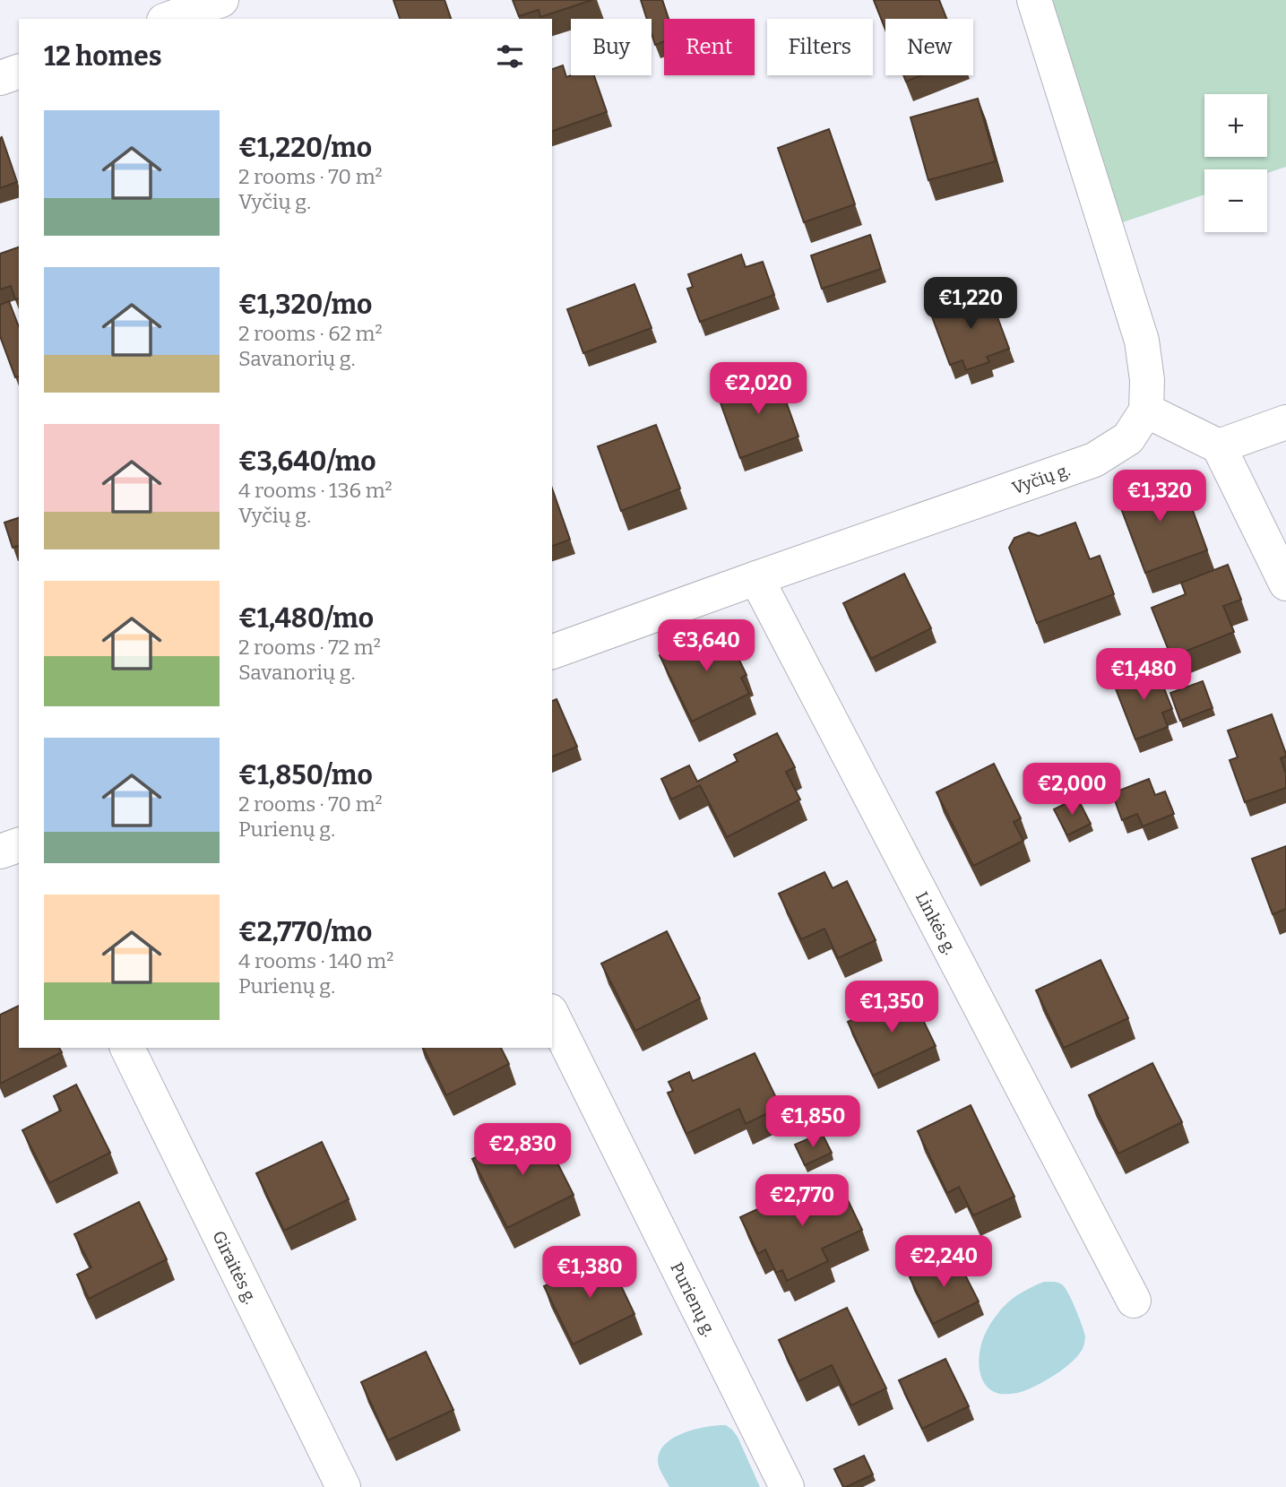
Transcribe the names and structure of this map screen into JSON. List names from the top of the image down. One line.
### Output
{"streets":{"street":["Vyčių g.","Linkės g.","Giraitės g.","Purienų g."]},"crossings":[["Vyčių g.","Linkės g."]],"page":{"chip":["Buy","Rent","Filters","New"],"heading":"12 homes","map_buttons":["+","−"],"list":[{"name":"€1,220/mo","note":"2 rooms · 70 m² · Vyčių g."},{"name":"€1,320/mo","note":"2 rooms · 62 m² · Savanorių g."},{"name":"€3,640/mo","note":"4 rooms · 136 m² · Vyčių g."},{"name":"€1,480/mo","note":"2 rooms · 72 m² · Savanorių g."},{"name":"€1,850/mo","note":"2 rooms · 70 m² · Purienų g."},{"name":"€2,770/mo","note":"4 rooms · 140 m² · Purienų g."}],"price":["€1,220","€2,020","€1,320","€3,640","€1,480","€2,000","€1,350","€1,850","€2,830","€2,770","€2,240","€1,380"]}}
